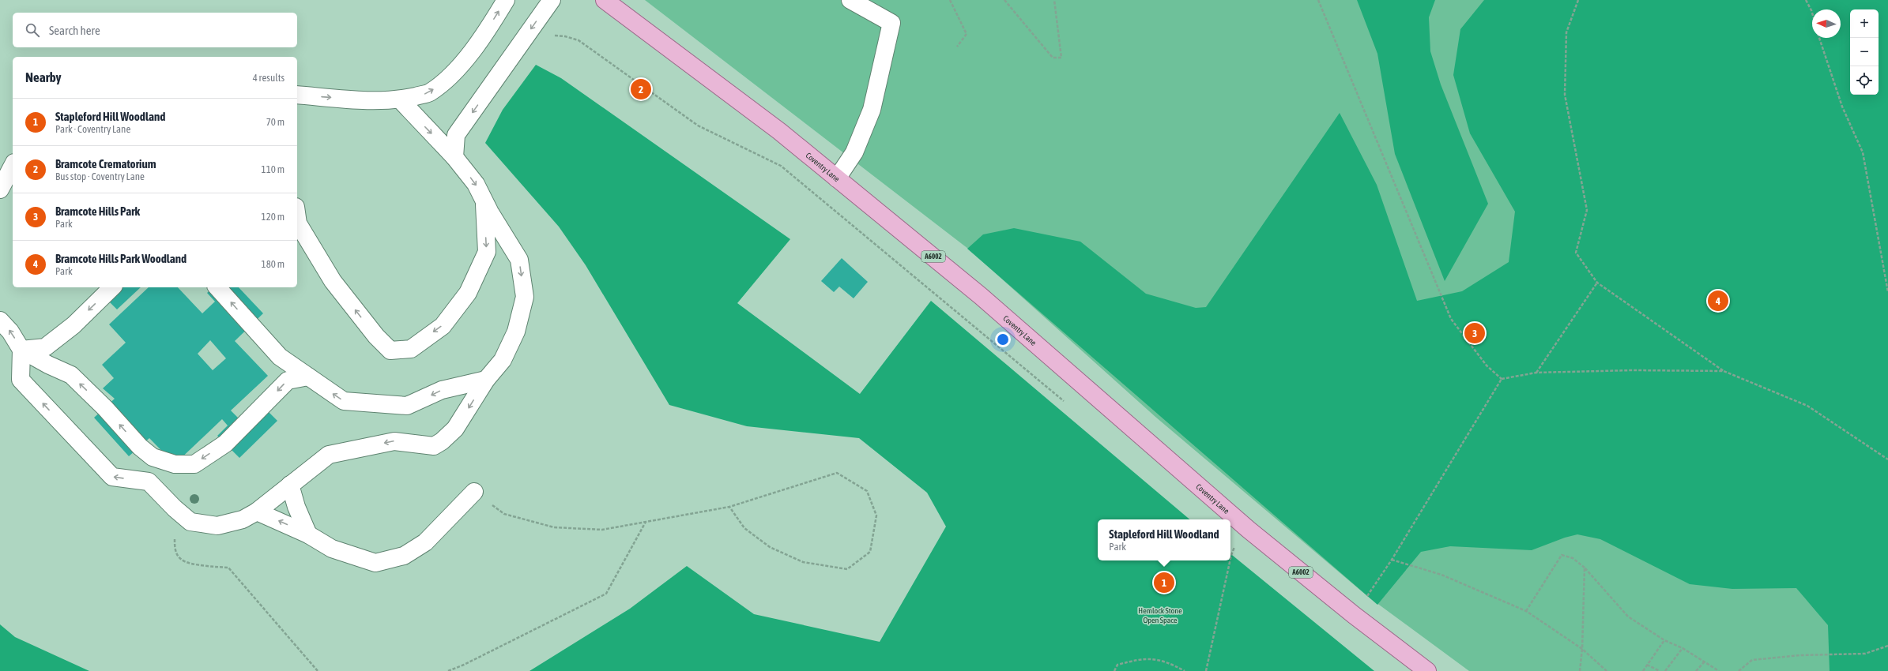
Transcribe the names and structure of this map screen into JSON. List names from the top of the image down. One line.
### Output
{"streets":{"main road":["Coventry Lane","A6002"]},"parks":["Hemlock Stone Open Space"],"north":"left","page":{"map_buttons":["+","−"],"search":"Search here","heading":["Nearby","4 results"],"pins":["2","4","3","1"],"list":[{"mark":"1","name":"Stapleford Hill Woodland","note":"Park · Coventry Lane","value":"70 m"},{"mark":"2","name":"Bramcote Crematorium","note":"Bus stop · Coventry Lane","value":"110 m"},{"mark":"3","name":"Bramcote Hills Park","note":"Park","value":"120 m"},{"mark":"4","name":"Bramcote Hills Park Woodland","note":"Park","value":"180 m"}],"popup":["Stapleford Hill Woodland","Park"]}}
